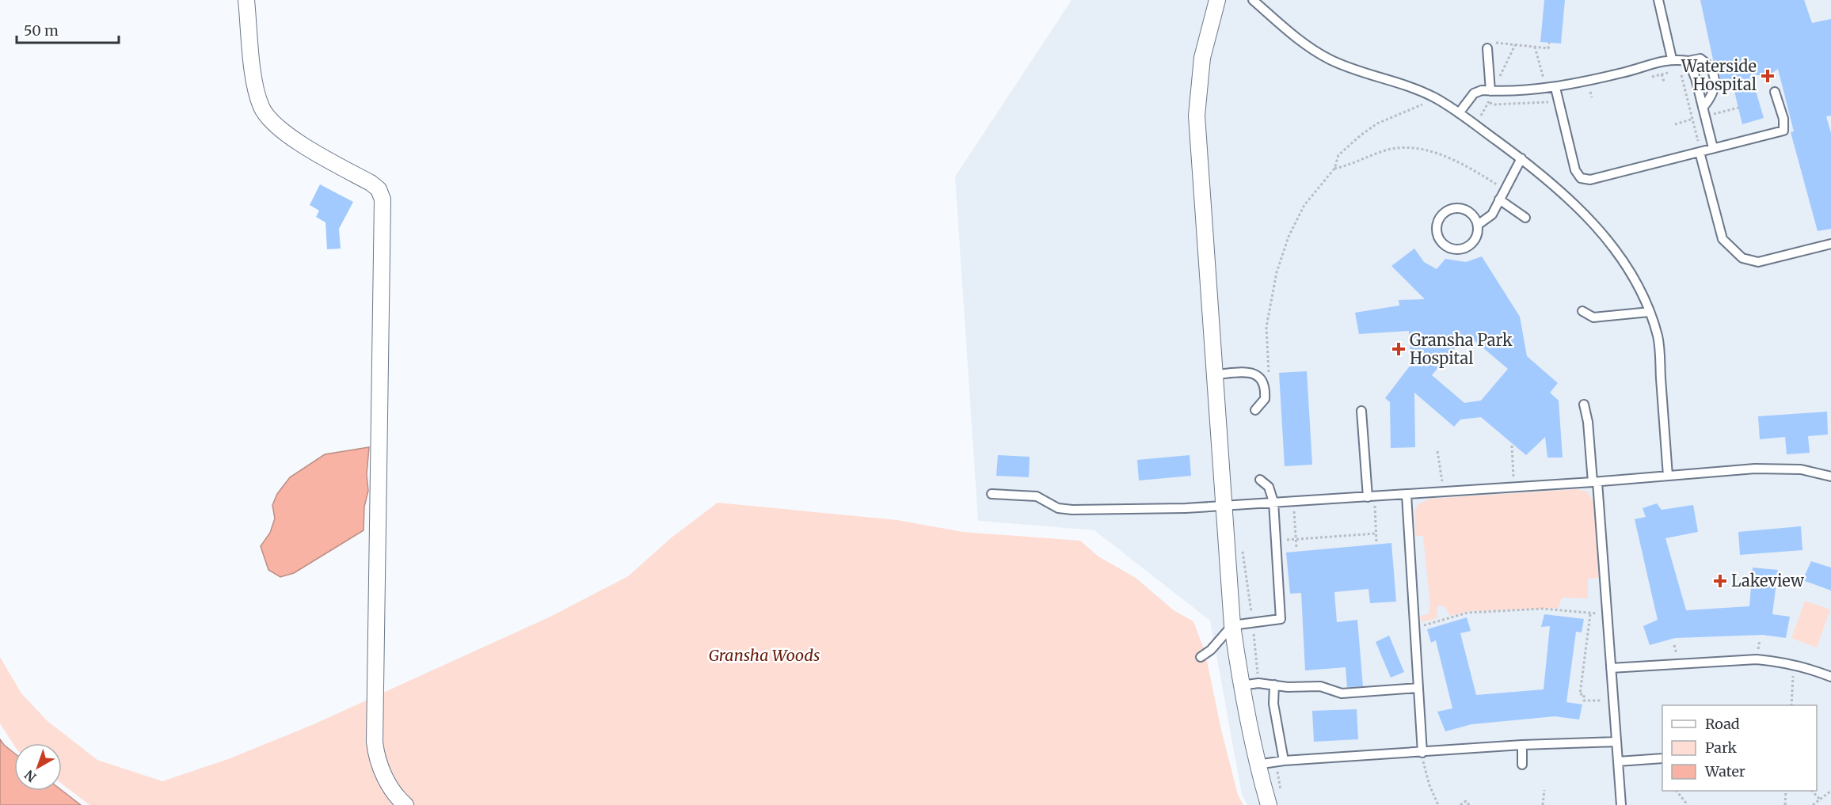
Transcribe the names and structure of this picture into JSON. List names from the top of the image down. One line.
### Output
{"parks":["Gransha Woods"],"places":{"health":["Waterside Hospital","Gransha Park Hospital","Lakeview"]},"legend":["Road","Park","Water"],"scale_bar":"50 m","north":"bottom left"}
